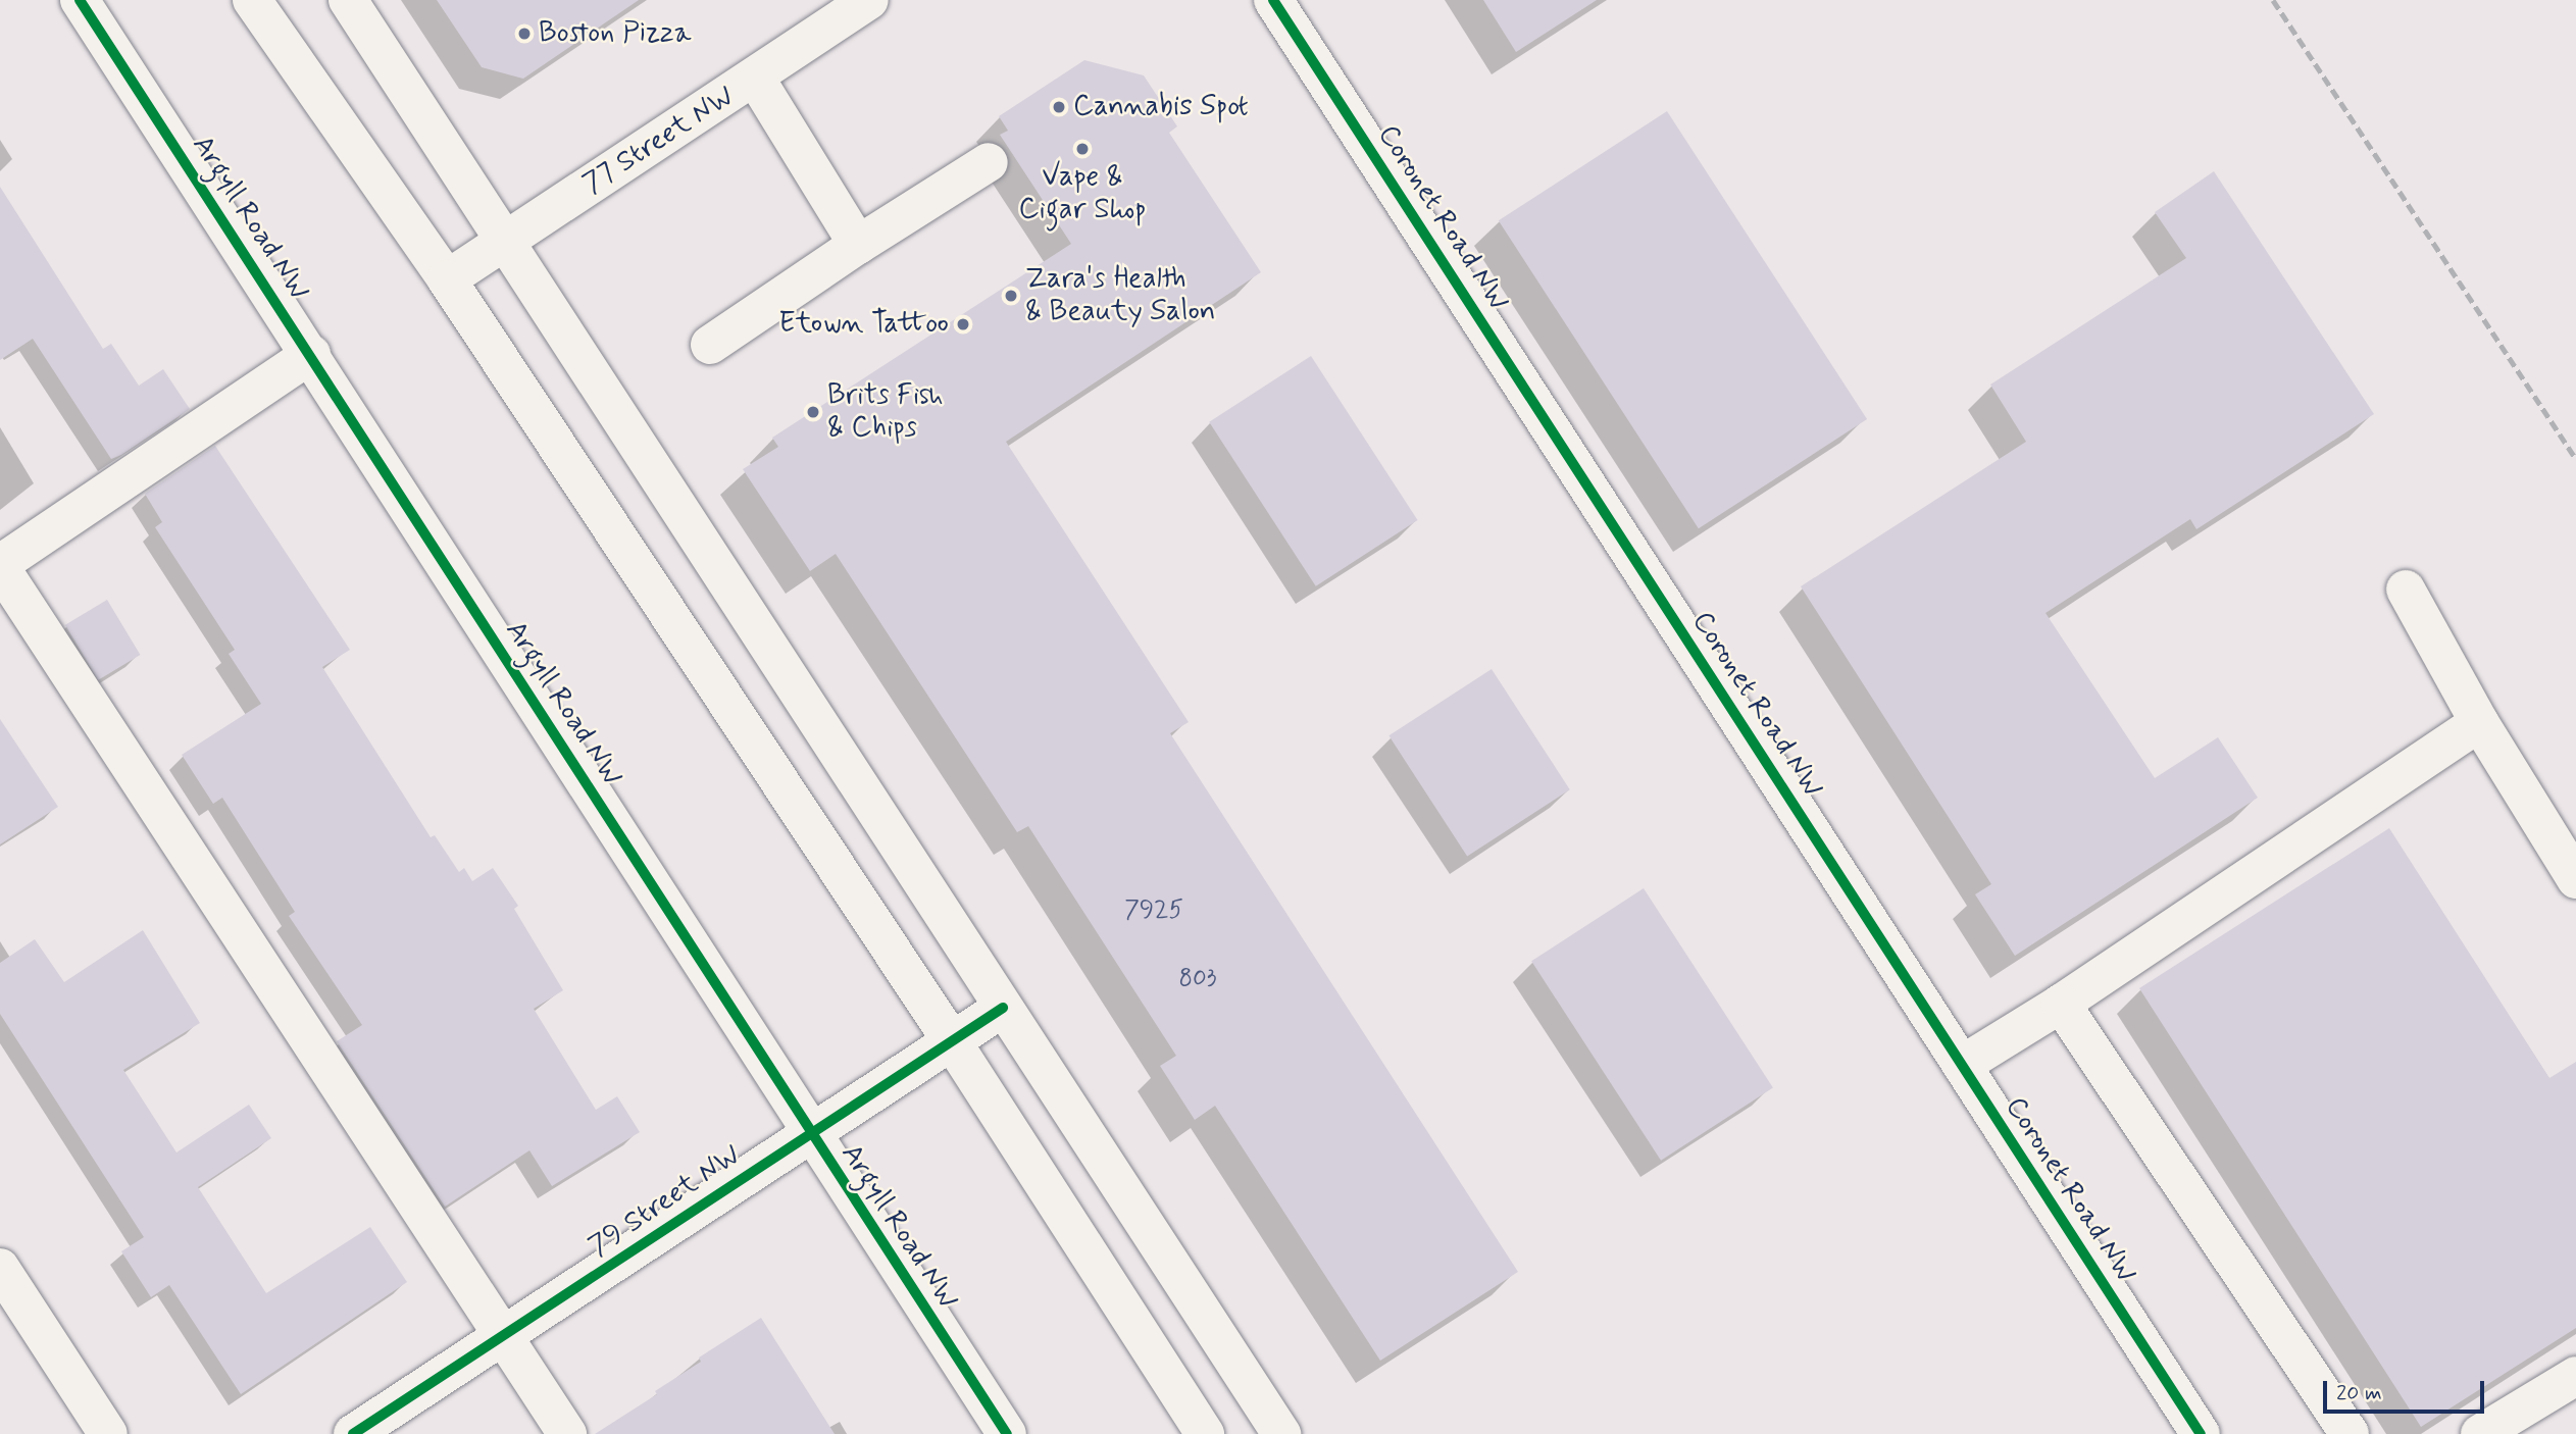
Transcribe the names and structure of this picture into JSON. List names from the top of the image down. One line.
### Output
{"streets":{"street":["77 Street NW","Argyll Road NW","Coronet Road NW","79 Street NW"]},"crossings":[["Argyll Road NW","79 Street NW"]],"places":["Boston Pizza","Cannabis Spot","Vape & Cigar Shop","Zara's Health & Beauty Salon","Etown Tattoo","Brits Fish & Chips"],"house_numbers":["7925","803"],"scale_bar":"20 m"}
